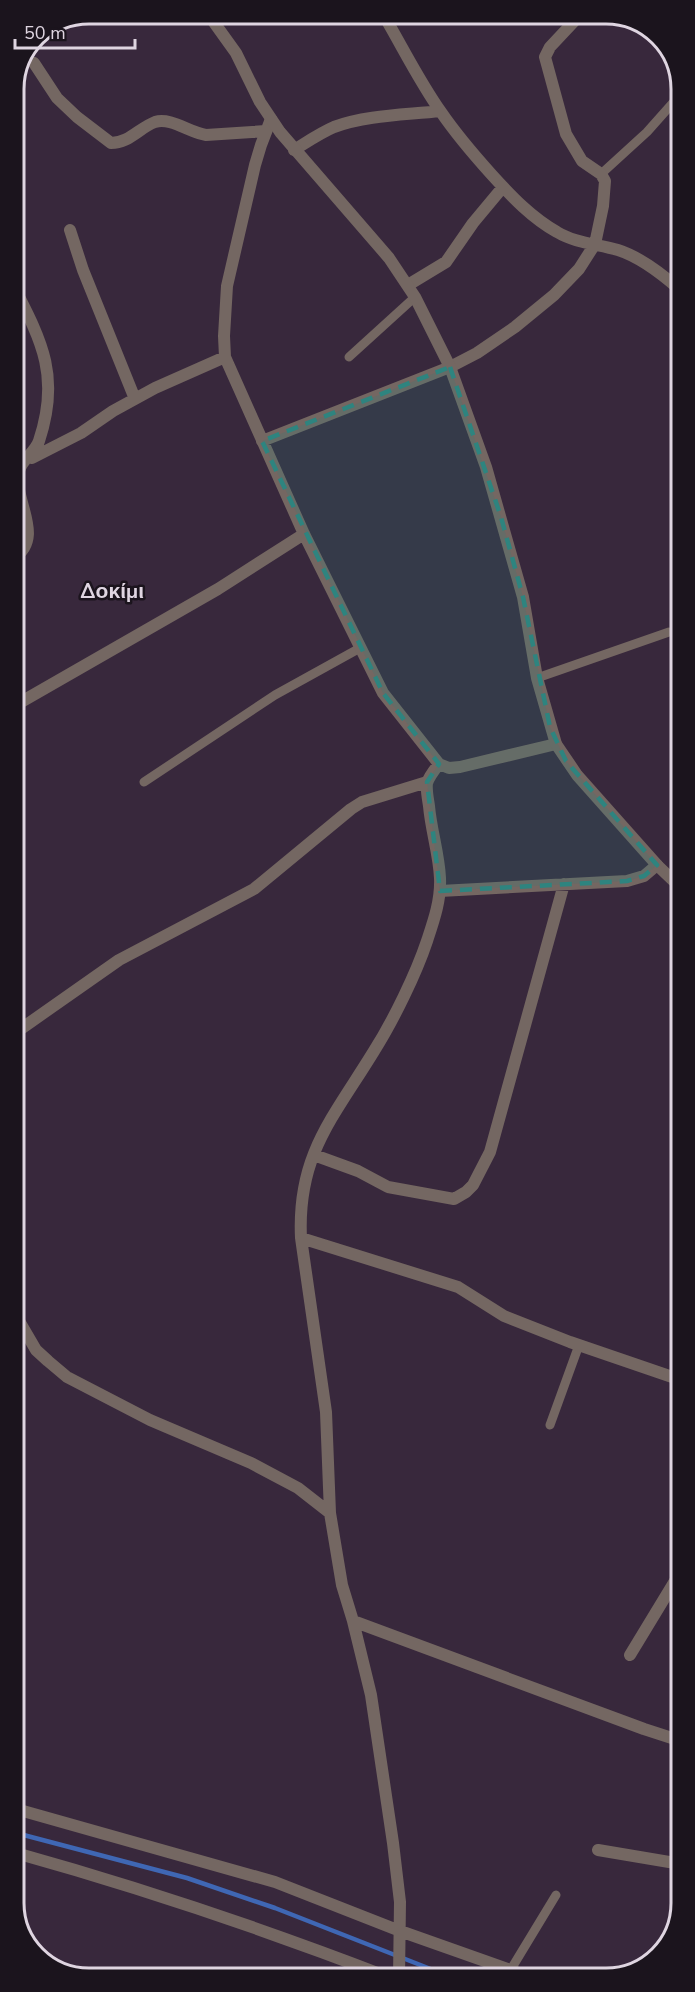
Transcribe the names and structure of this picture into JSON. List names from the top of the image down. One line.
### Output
{"districts":["Δοκίμι"],"scale_bar":"50 m"}
